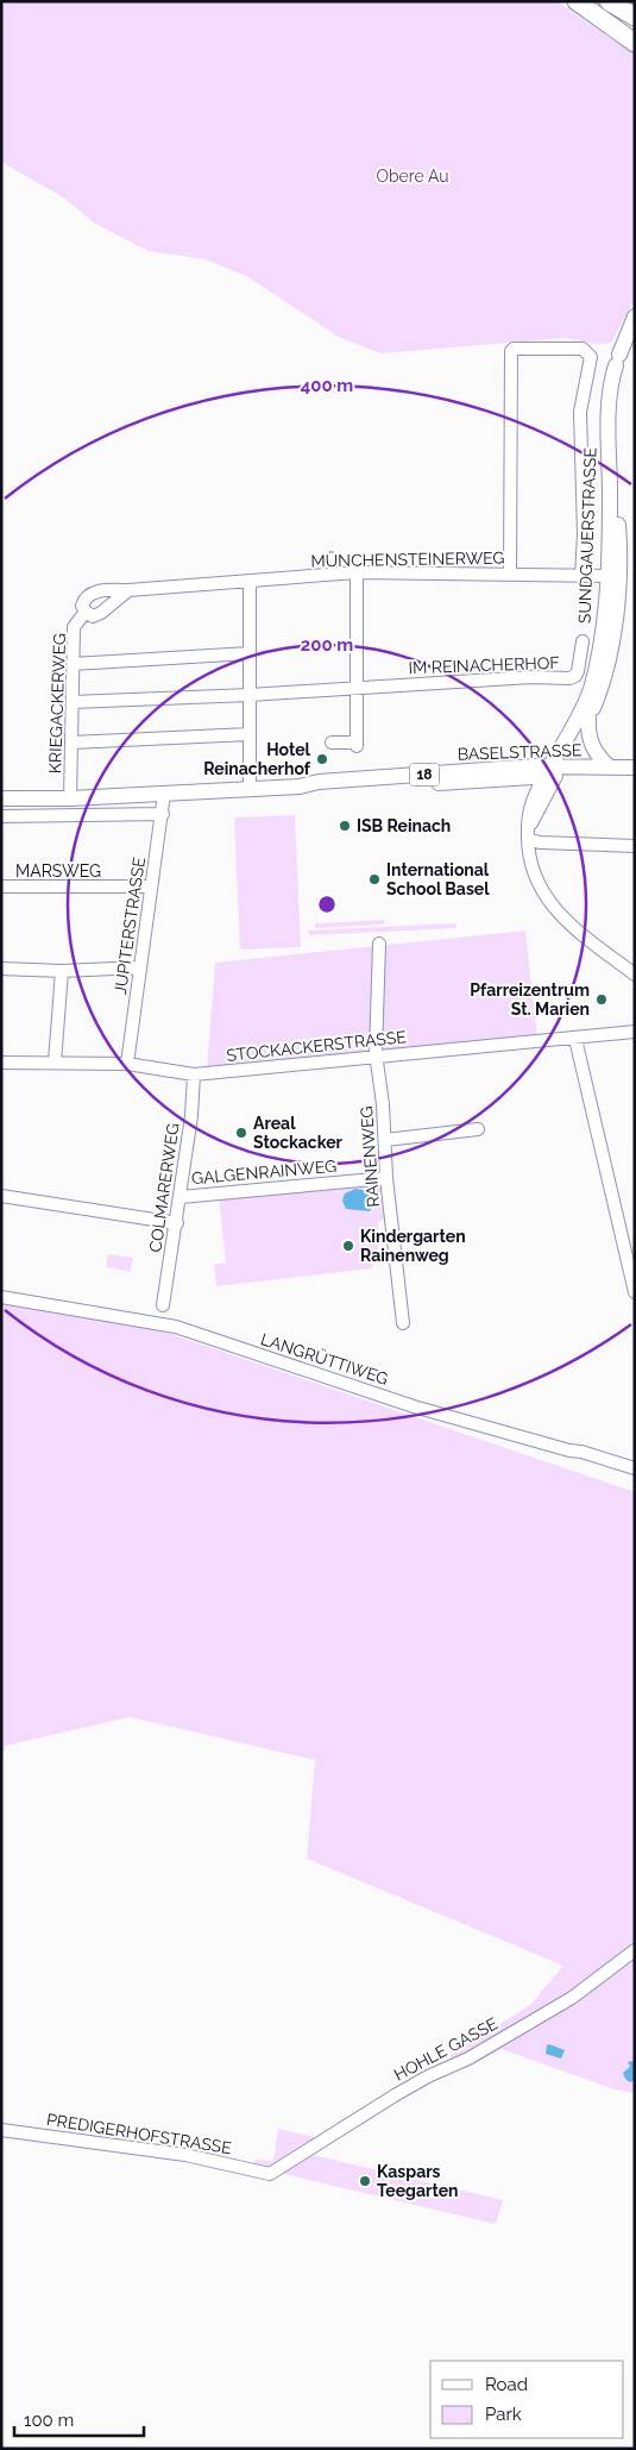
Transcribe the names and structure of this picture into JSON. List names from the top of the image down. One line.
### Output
{"streets":{"main road":["SUNDGAUERSTRASSE","BASELSTRASSE","18"],"street":["MÜNCHENSTEINERWEG","IM REINACHERHOF","KRIEGACKERWEG","MARSWEG","JUPITERSTRASSE","STOCKACKERSTRASSE","RAINENWEG","GALGENRAINWEG","COLMARERWEG","LANGRÜTTIWEG","HOHLE GASSE","PREDIGERHOFSTRASSE"]},"crossings":[["SUNDGAUERSTRASSE","MÜNCHENSTEINERWEG"],["SUNDGAUERSTRASSE","BASELSTRASSE"],["MÜNCHENSTEINERWEG","KRIEGACKERWEG"],["IM REINACHERHOF","KRIEGACKERWEG"],["KRIEGACKERWEG","BASELSTRASSE"],["BASELSTRASSE","JUPITERSTRASSE"],["MARSWEG","JUPITERSTRASSE"],["JUPITERSTRASSE","STOCKACKERSTRASSE"],["STOCKACKERSTRASSE","RAINENWEG"],["STOCKACKERSTRASSE","COLMARERWEG"],["RAINENWEG","GALGENRAINWEG"],["GALGENRAINWEG","COLMARERWEG"],["HOHLE GASSE","PREDIGERHOFSTRASSE"]],"parks":["Obere Au"],"places":["Hotel Reinacherhof","ISB Reinach","International School Basel","Pfarreizentrum St. Marien","Areal Stockacker","Kindergarten Rainenweg","Kaspars Teegarten"],"legend":["Road","Park"],"scale_bar":"100 m","rings":["400 m","200 m"]}
